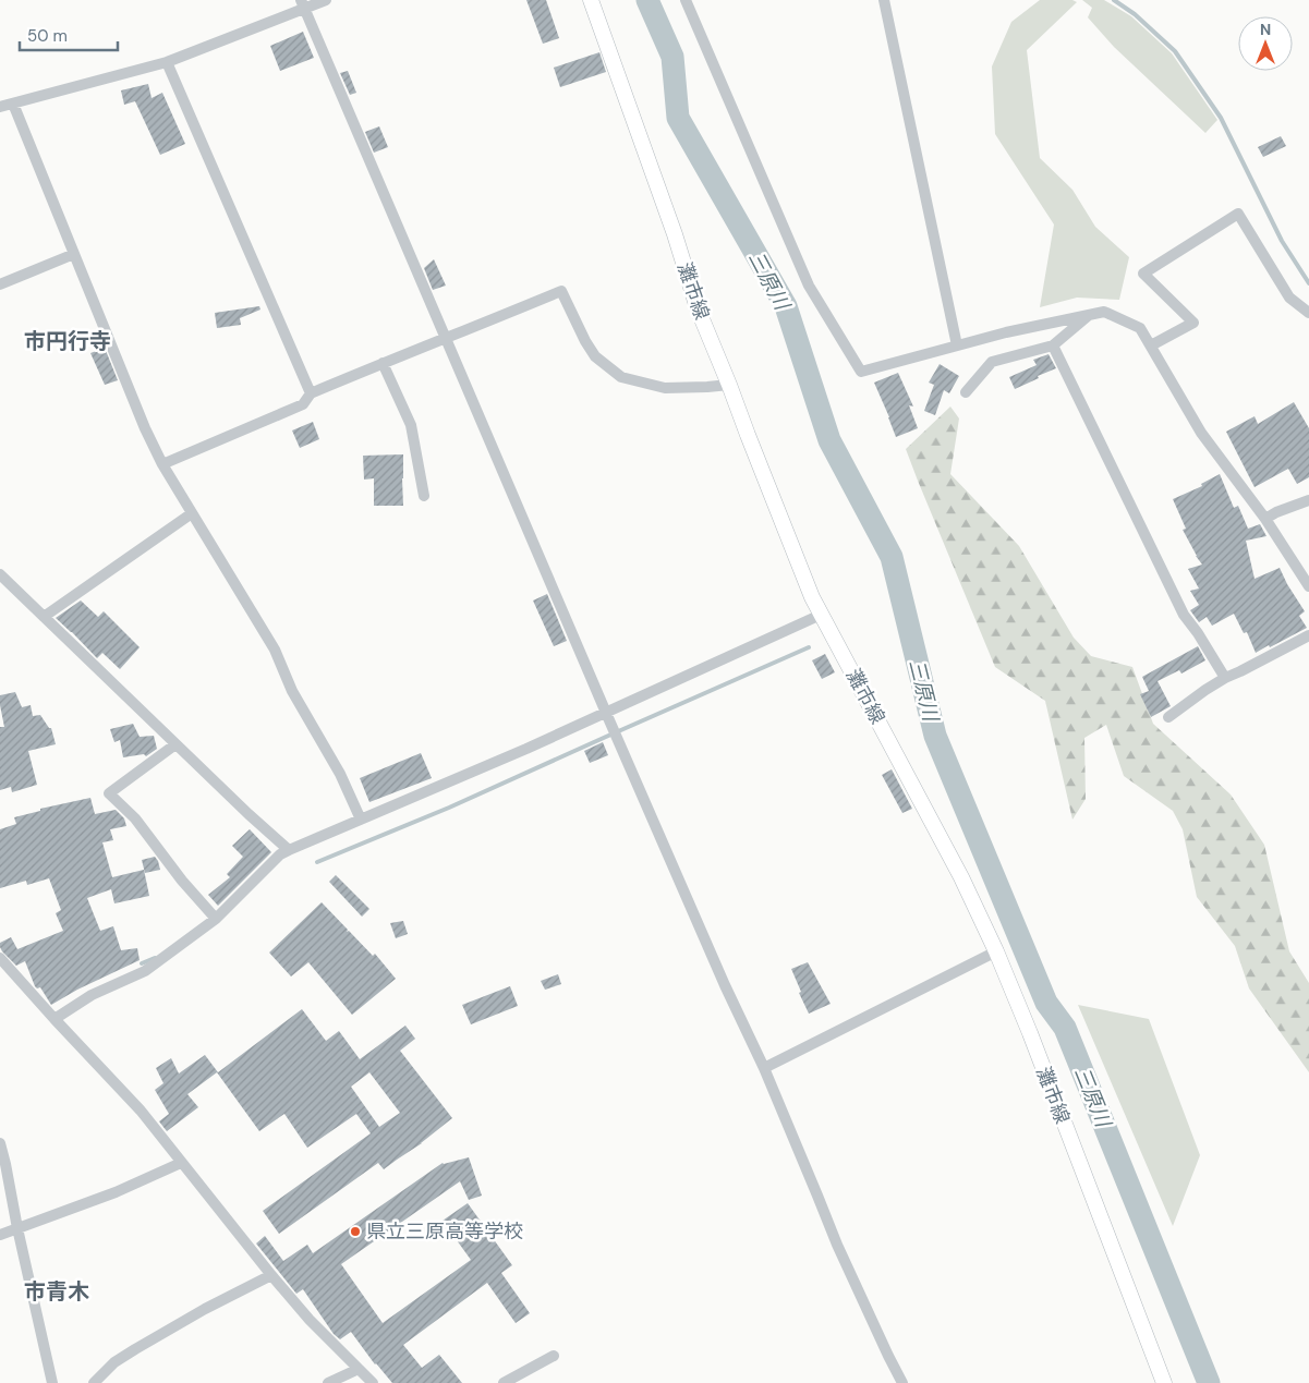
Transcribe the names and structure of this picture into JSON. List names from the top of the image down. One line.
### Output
{"streets":{"main road":["灘市線"]},"districts":["市円行寺","市青木"],"water":["三原川"],"places":["県立三原高等学校"],"scale_bar":"50 m","north":"top"}
